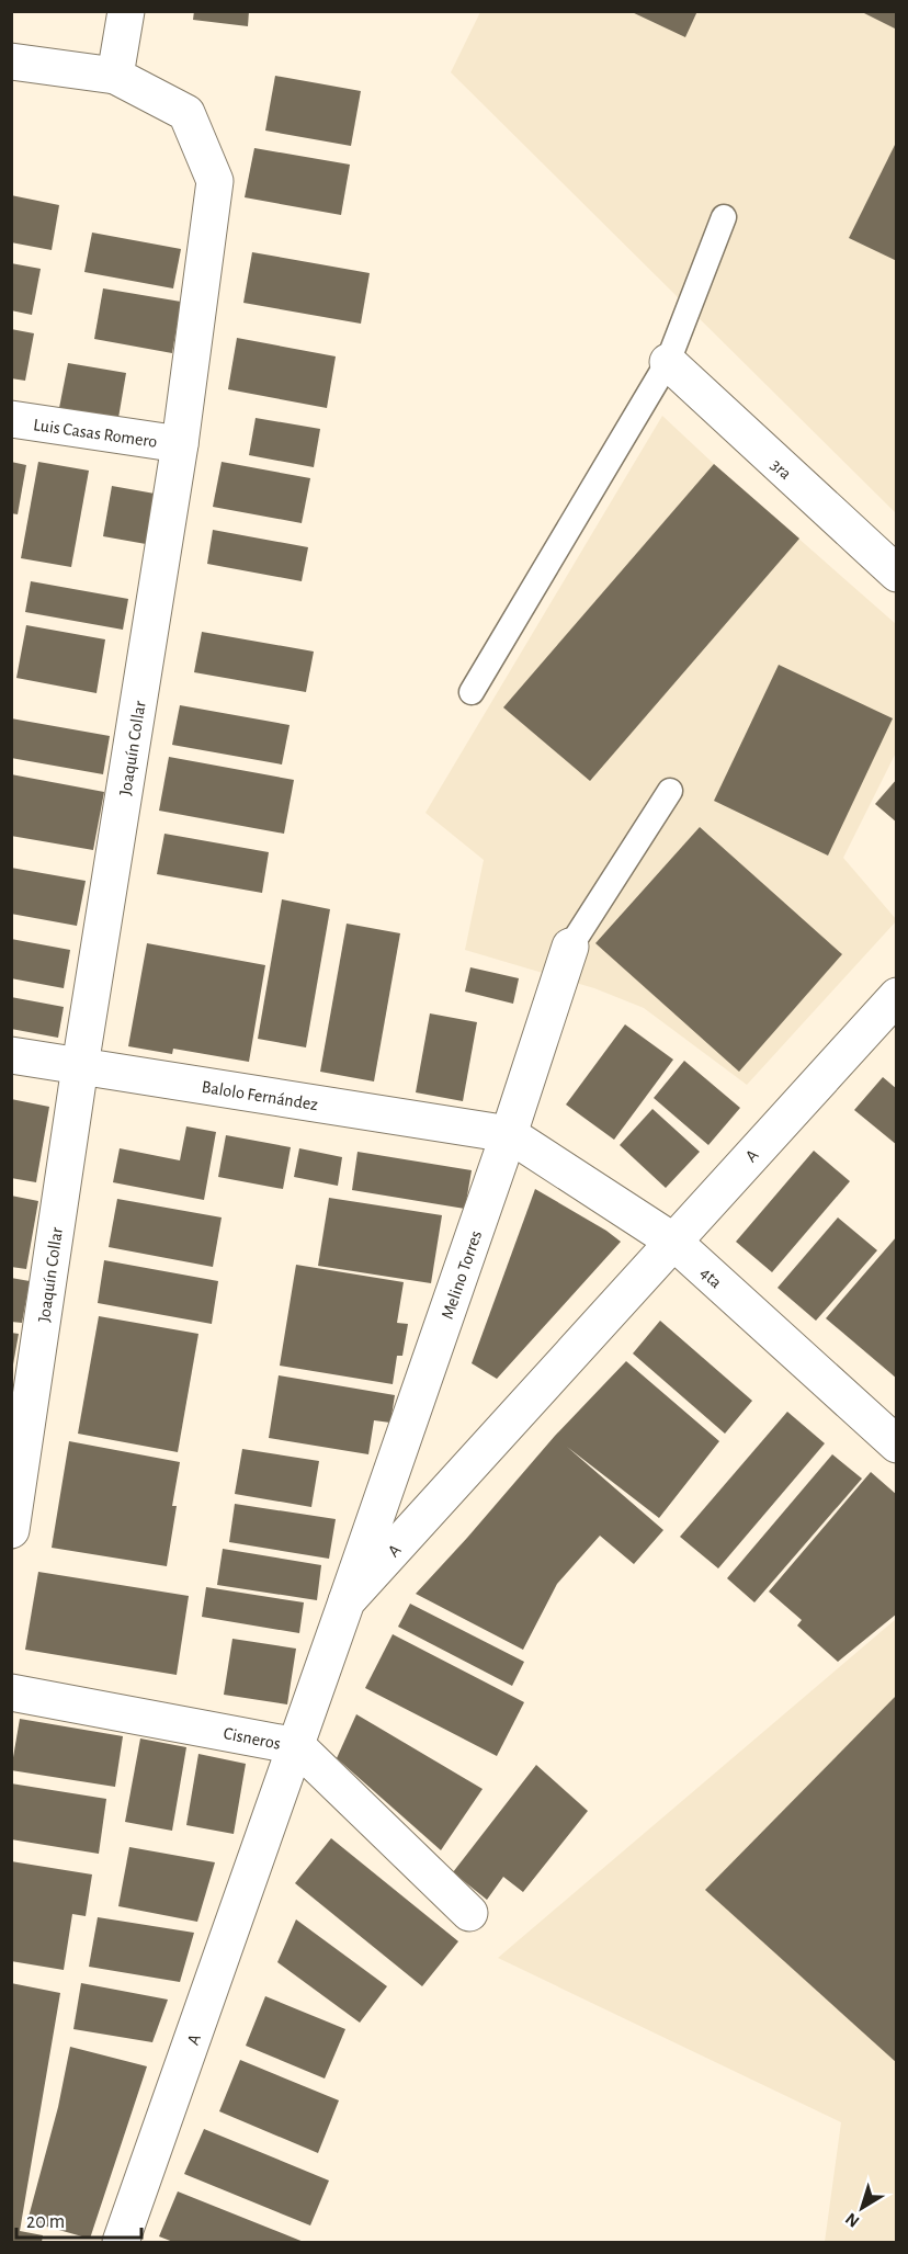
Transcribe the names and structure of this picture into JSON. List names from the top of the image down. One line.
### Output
{"streets":{"street":["Luis Casas Romero","3ra","Joaquín Collar","Balolo Fernández","A","Melino Torres","4ta","Cisneros"]},"crossings":[["Luis Casas Romero","Joaquín Collar"],["Joaquín Collar","Balolo Fernández"],["Balolo Fernández","Melino Torres"],["Balolo Fernández","4ta"],["A","Melino Torres"],["A","4ta"],["A","Cisneros"],["Melino Torres","4ta"]],"scale_bar":"20 m","north":"bottom left"}
